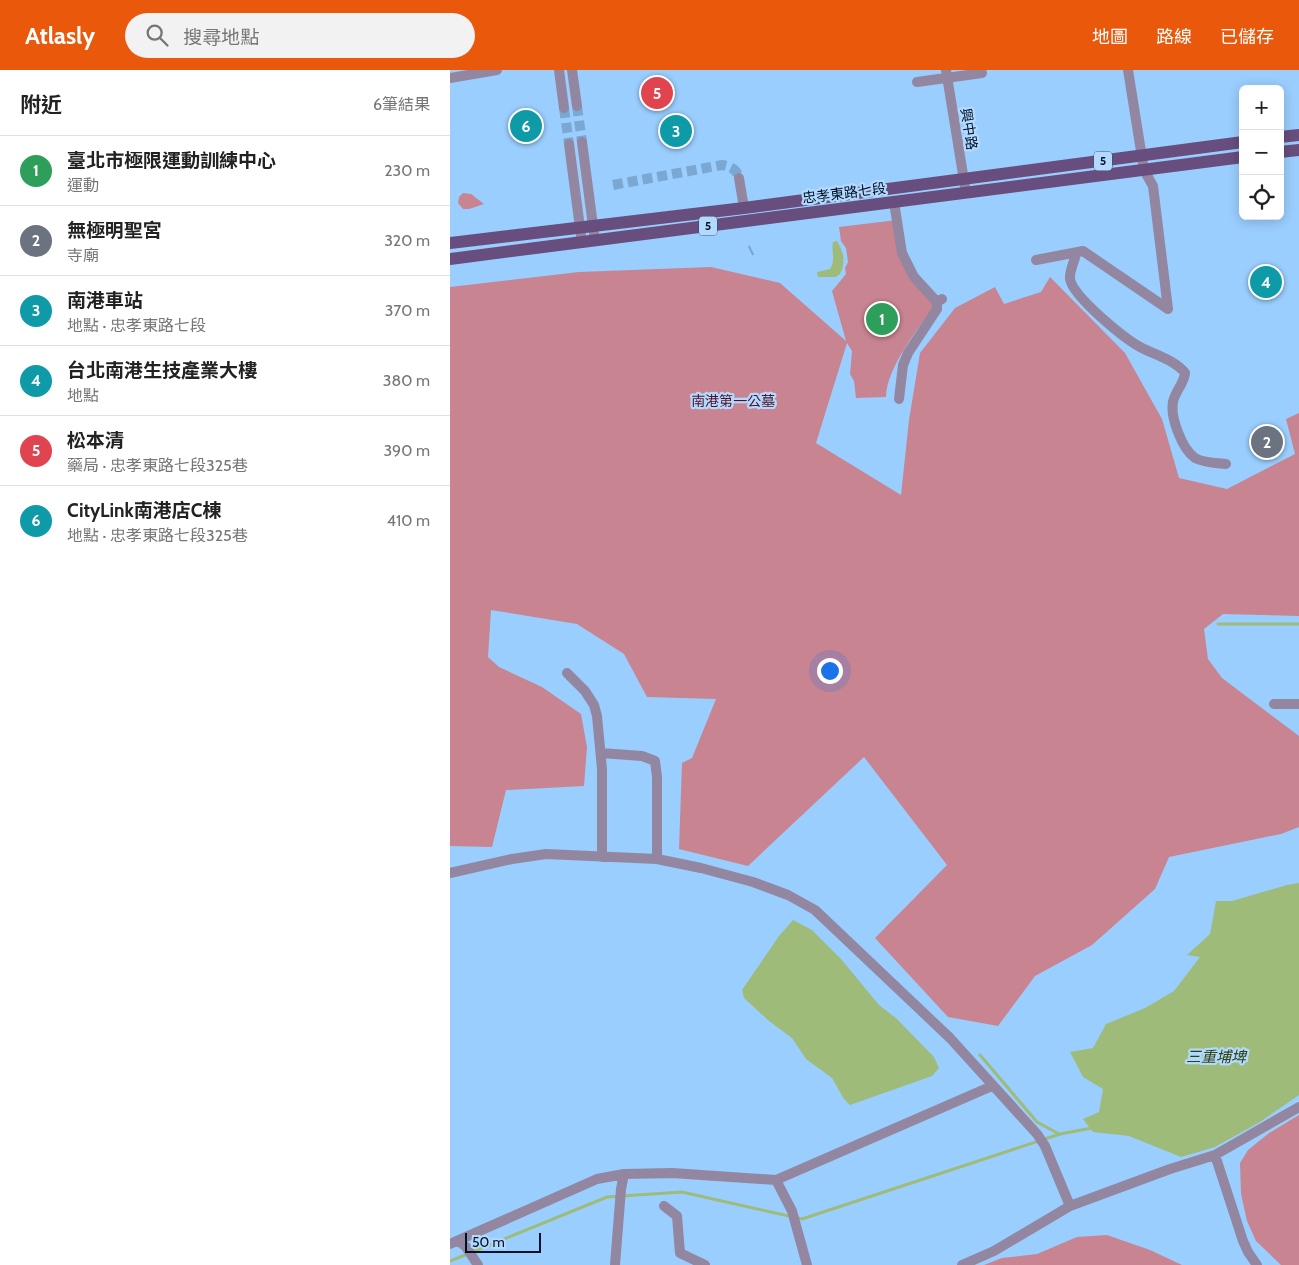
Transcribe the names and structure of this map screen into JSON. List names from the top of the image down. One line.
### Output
{"streets":{"main road":["5","忠孝東路七段"],"street":["興中路"]},"crossings":[["興中路","忠孝東路七段"]],"water":["三重埔埤"],"parks":["南港第一公墓"],"scale_bar":"50 m","page":{"header":"Atlasly","search":"搜尋地點","nav":["地圖","路線","已儲存"],"heading":["附近","6筆結果"],"pins":["5","6","3","4","1","2"],"map_buttons":["+","−"],"list":[{"mark":"1","name":"臺北市極限運動訓練中心","note":"運動","value":"230 m"},{"mark":"2","name":"無極明聖宮","note":"寺廟","value":"320 m"},{"mark":"3","name":"南港車站","note":"地點 · 忠孝東路七段","value":"370 m"},{"mark":"4","name":"台北南港生技產業大樓","note":"地點","value":"380 m"},{"mark":"5","name":"松本清","note":"藥局 · 忠孝東路七段325巷","value":"390 m"},{"mark":"6","name":"CityLink南港店C棟","note":"地點 · 忠孝東路七段325巷","value":"410 m"}],"scale":"50 m"}}
